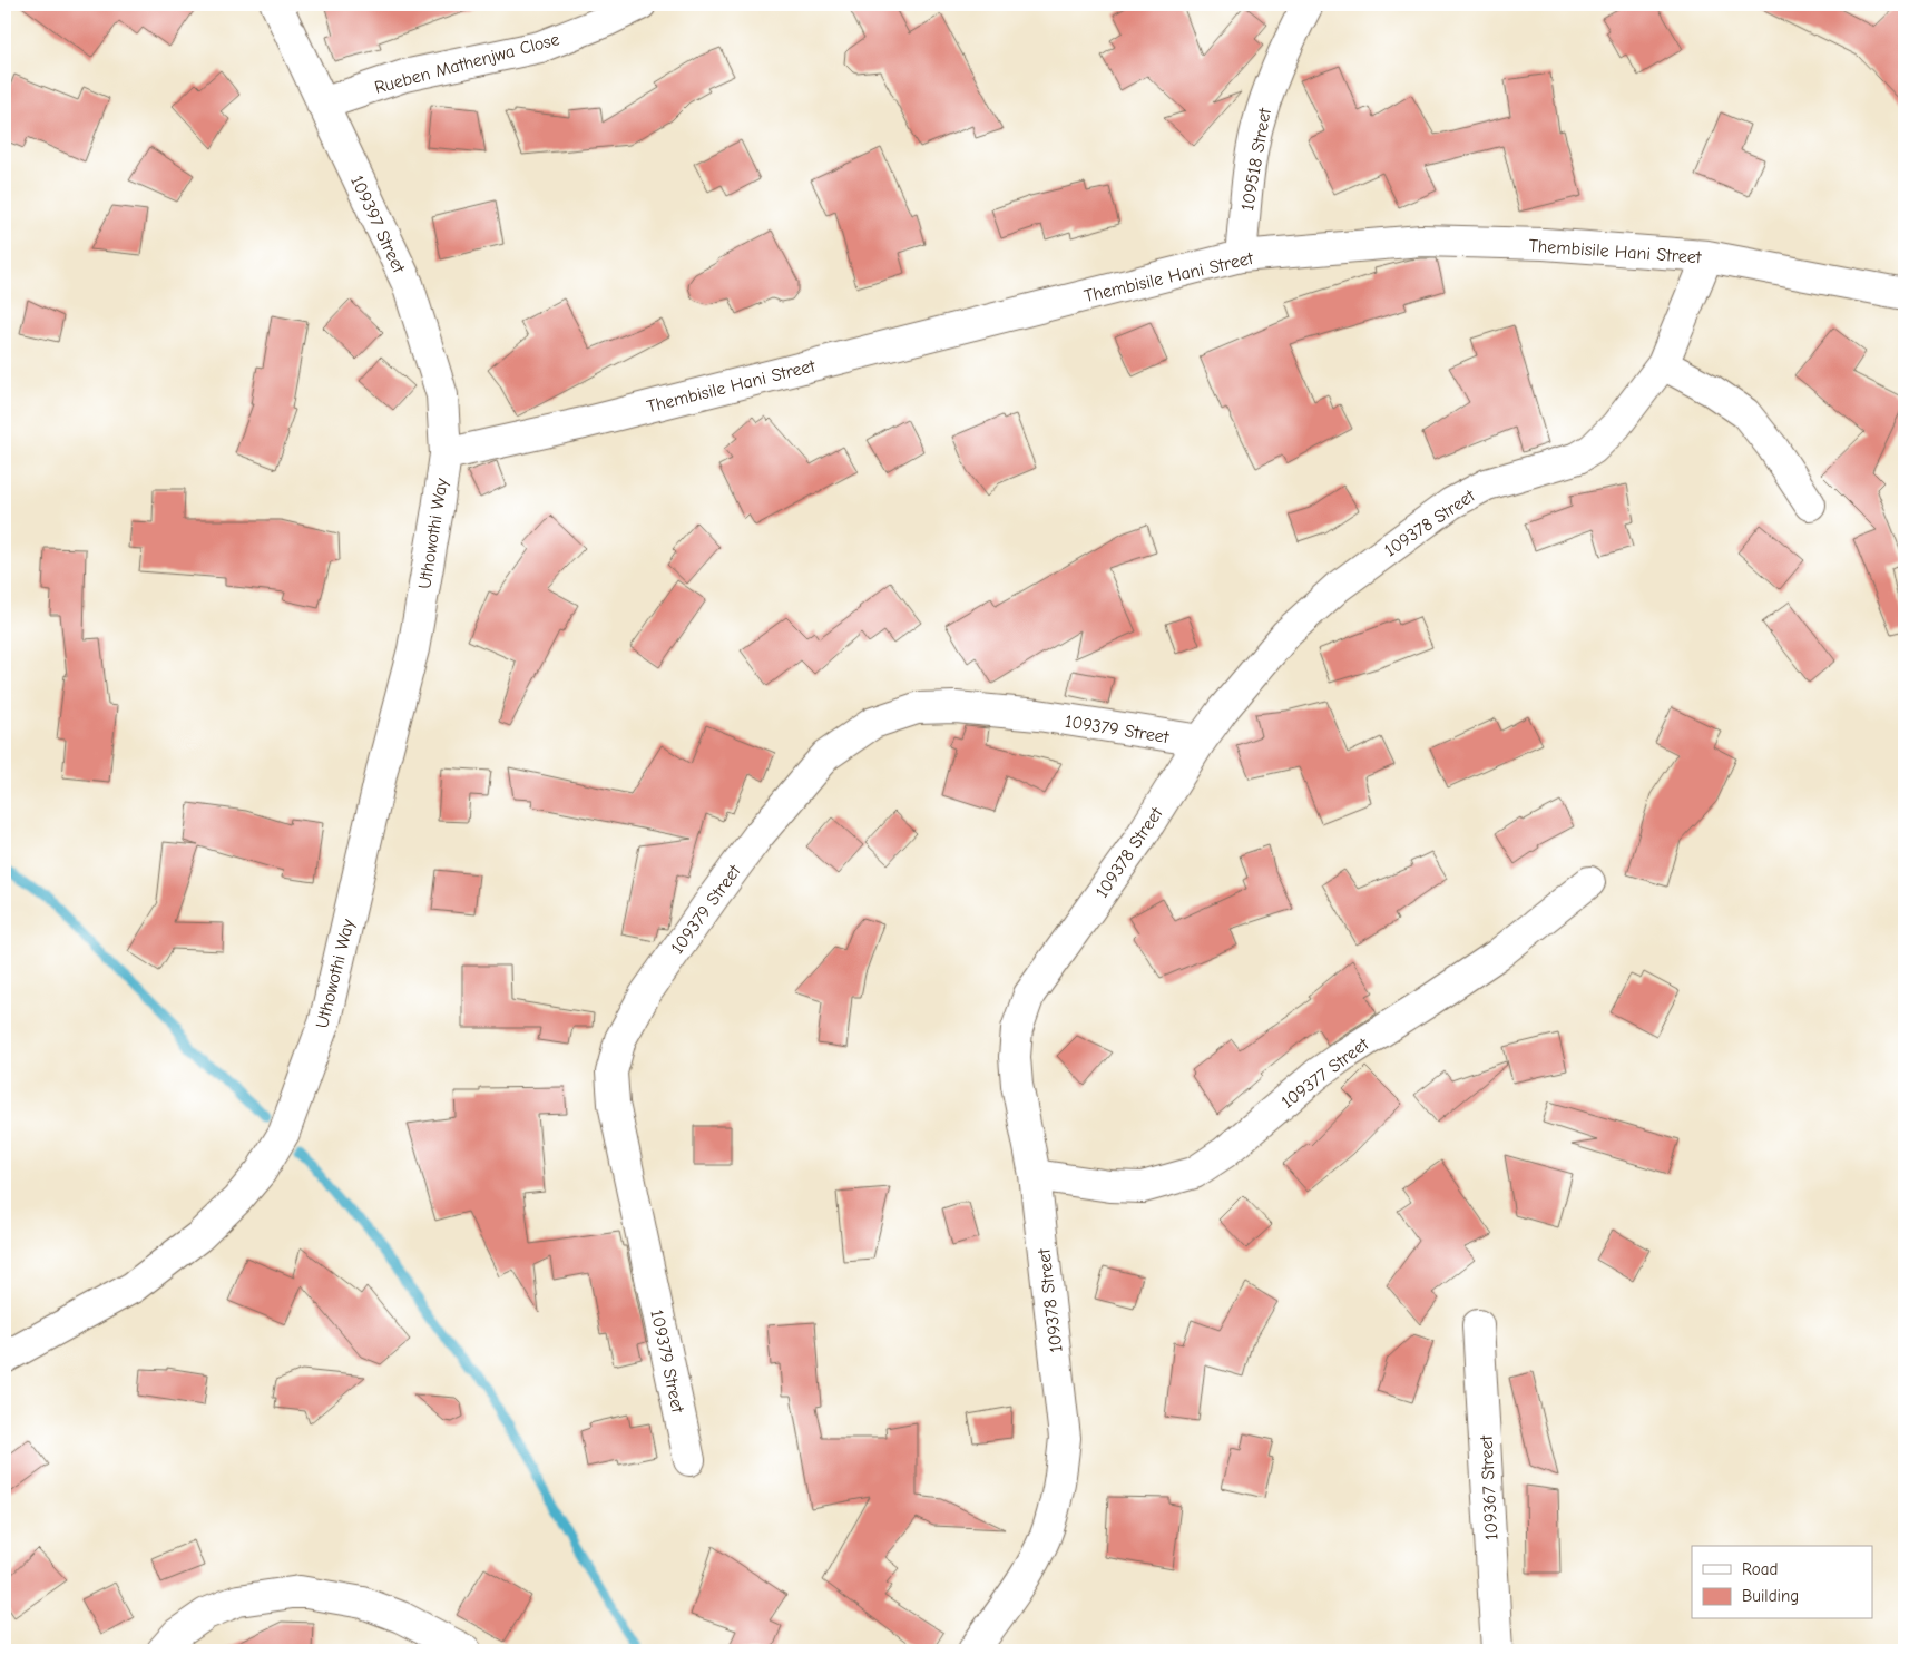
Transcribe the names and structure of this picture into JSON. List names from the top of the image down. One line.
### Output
{"streets":{"street":["Rueben Mathenjwa Close","109518 Street","109397 Street","Thembisile Hani Street","109378 Street","Uthowothi Way","109379 Street","109377 Street","109367 Street"]},"crossings":[["Rueben Mathenjwa Close","109397 Street"],["109518 Street","Thembisile Hani Street"],["109397 Street","Thembisile Hani Street"],["109397 Street","Uthowothi Way"],["Thembisile Hani Street","109378 Street"],["Thembisile Hani Street","Uthowothi Way"],["109378 Street","109379 Street"],["109378 Street","109377 Street"]],"legend":["Road","Building"]}
